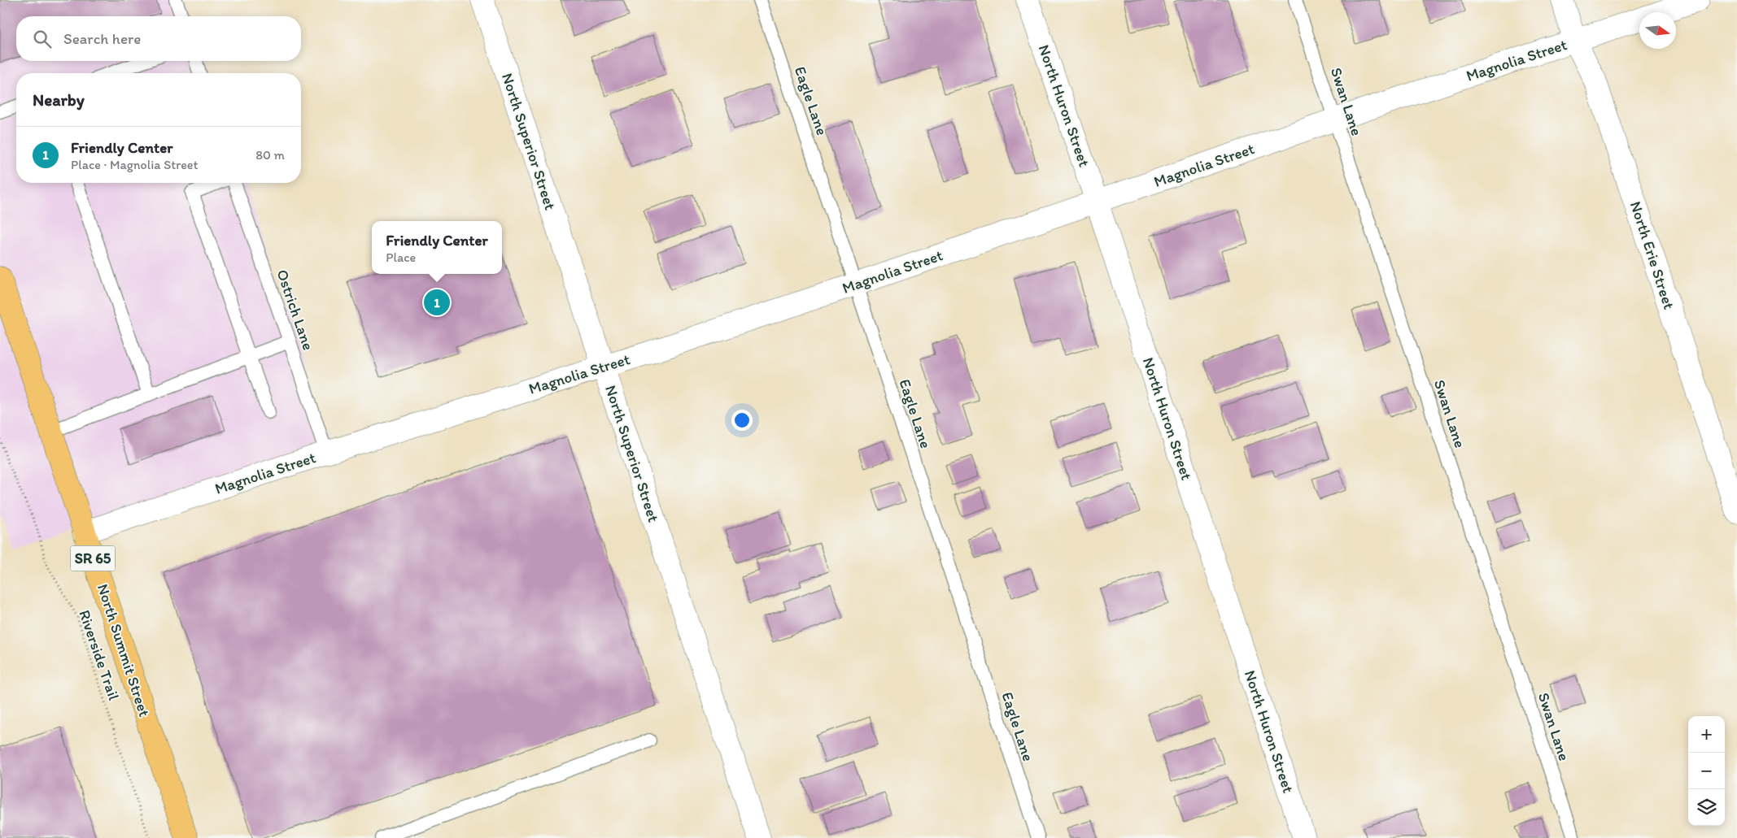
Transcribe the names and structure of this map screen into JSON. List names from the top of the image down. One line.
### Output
{"streets":{"main road":["SR 65","North Summit Street"],"street":["Magnolia Street","North Huron Street","North Superior Street","North Erie Street"],"lane":["Eagle Lane","Swan Lane","Ostrich Lane"],"path":["Riverside Trail"]},"crossings":[["Magnolia Street","Eagle Lane"],["Magnolia Street","Swan Lane"],["Magnolia Street","North Huron Street"],["Magnolia Street","North Superior Street"],["Magnolia Street","North Erie Street"],["Magnolia Street","Ostrich Lane"],["Magnolia Street","North Summit Street"]],"north":"right","page":{"search":"Search here","heading":"Nearby","list":[{"mark":"1","name":"Friendly Center","note":"Place · Magnolia Street","value":"80 m"}],"popup":["Friendly Center","Place"],"pins":"1","map_buttons":["+","−"]}}
